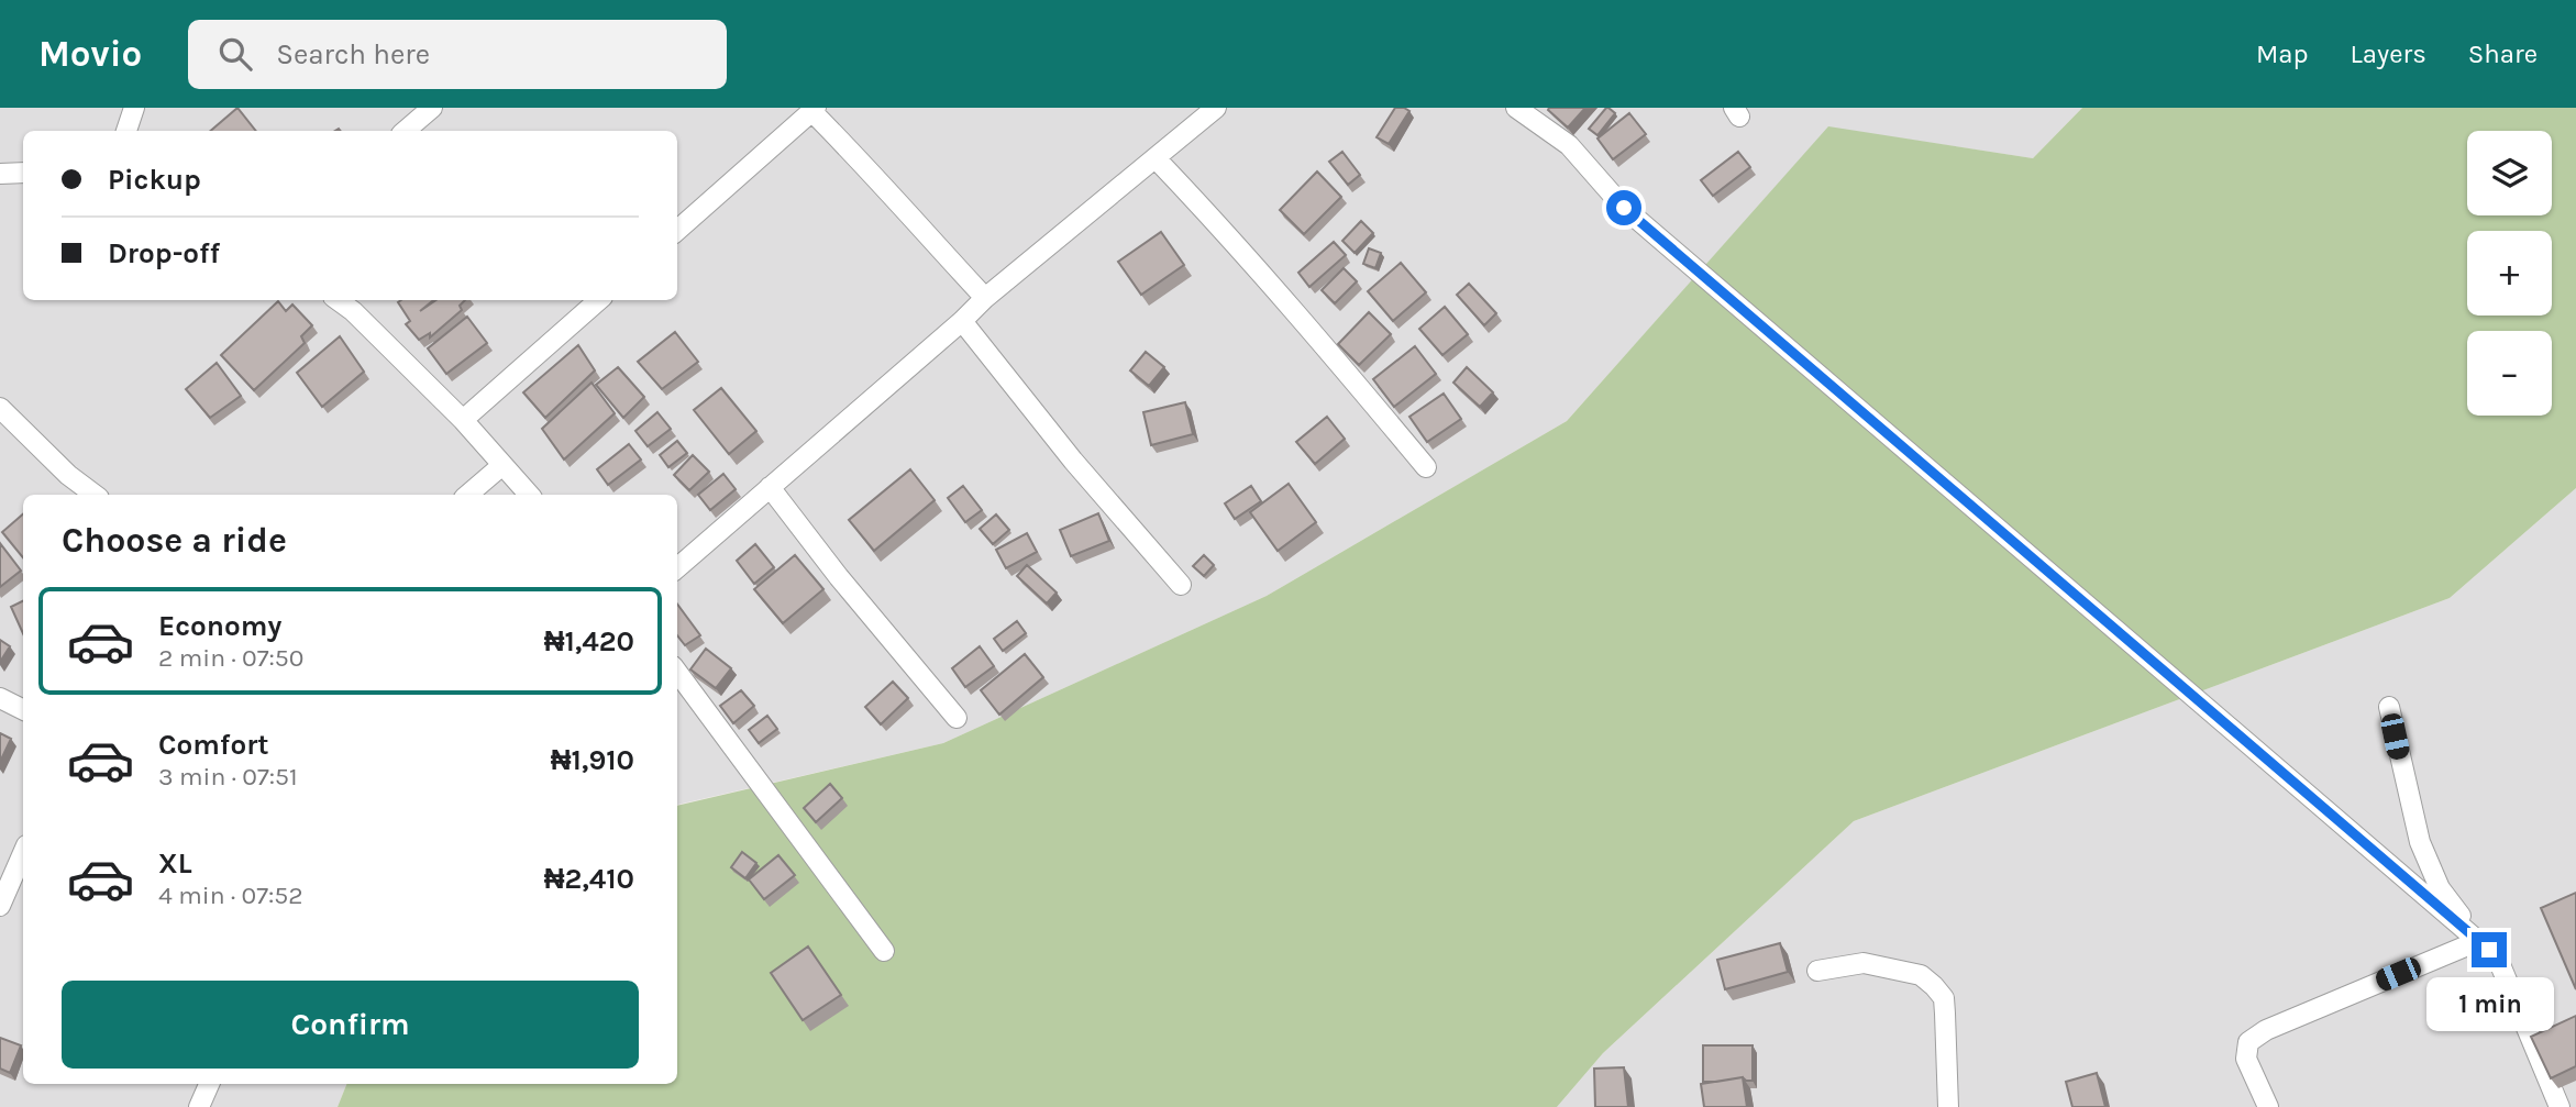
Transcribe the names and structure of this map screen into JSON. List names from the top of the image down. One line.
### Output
{"page":{"header":"Movio","search":"Search here","nav":["Map","Layers","Share"],"map_buttons":["+","−"],"banner":["Pickup","Drop-off"],"heading":"Choose a ride","list":[{"name":"Economy","note":"2 min · 07:50","value":"₦1,420"},{"name":"Comfort","note":"3 min · 07:51","value":"₦1,910"},{"name":"XL","note":"4 min · 07:52","value":"₦2,410"}],"buttons":"Confirm","bubble":"1 min"}}
